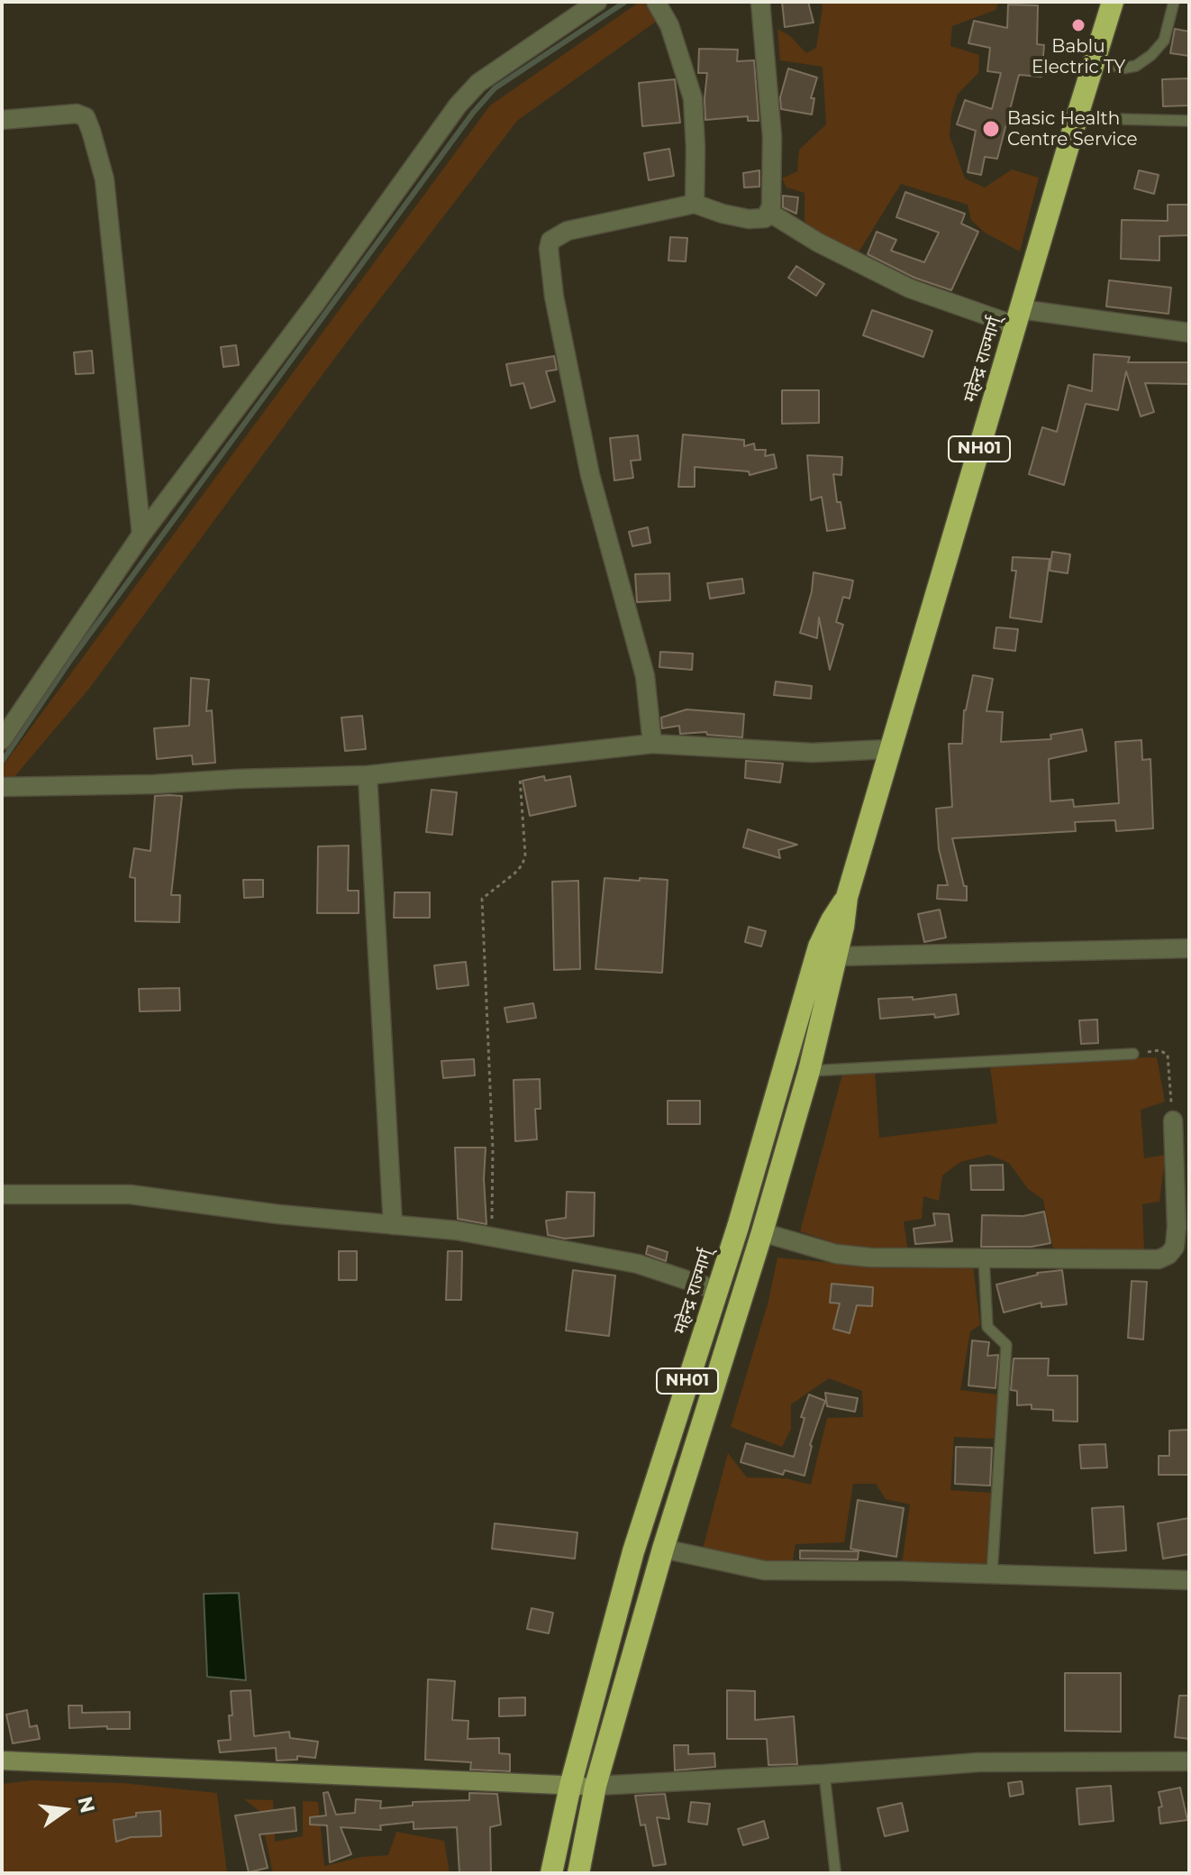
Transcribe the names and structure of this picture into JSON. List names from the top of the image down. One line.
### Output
{"streets":{"highway":["महेन्द्र राज्मार्ग्","NH01"]},"places":["Bablu Electric TY","Basic Health Centre Service"],"north":"right"}
